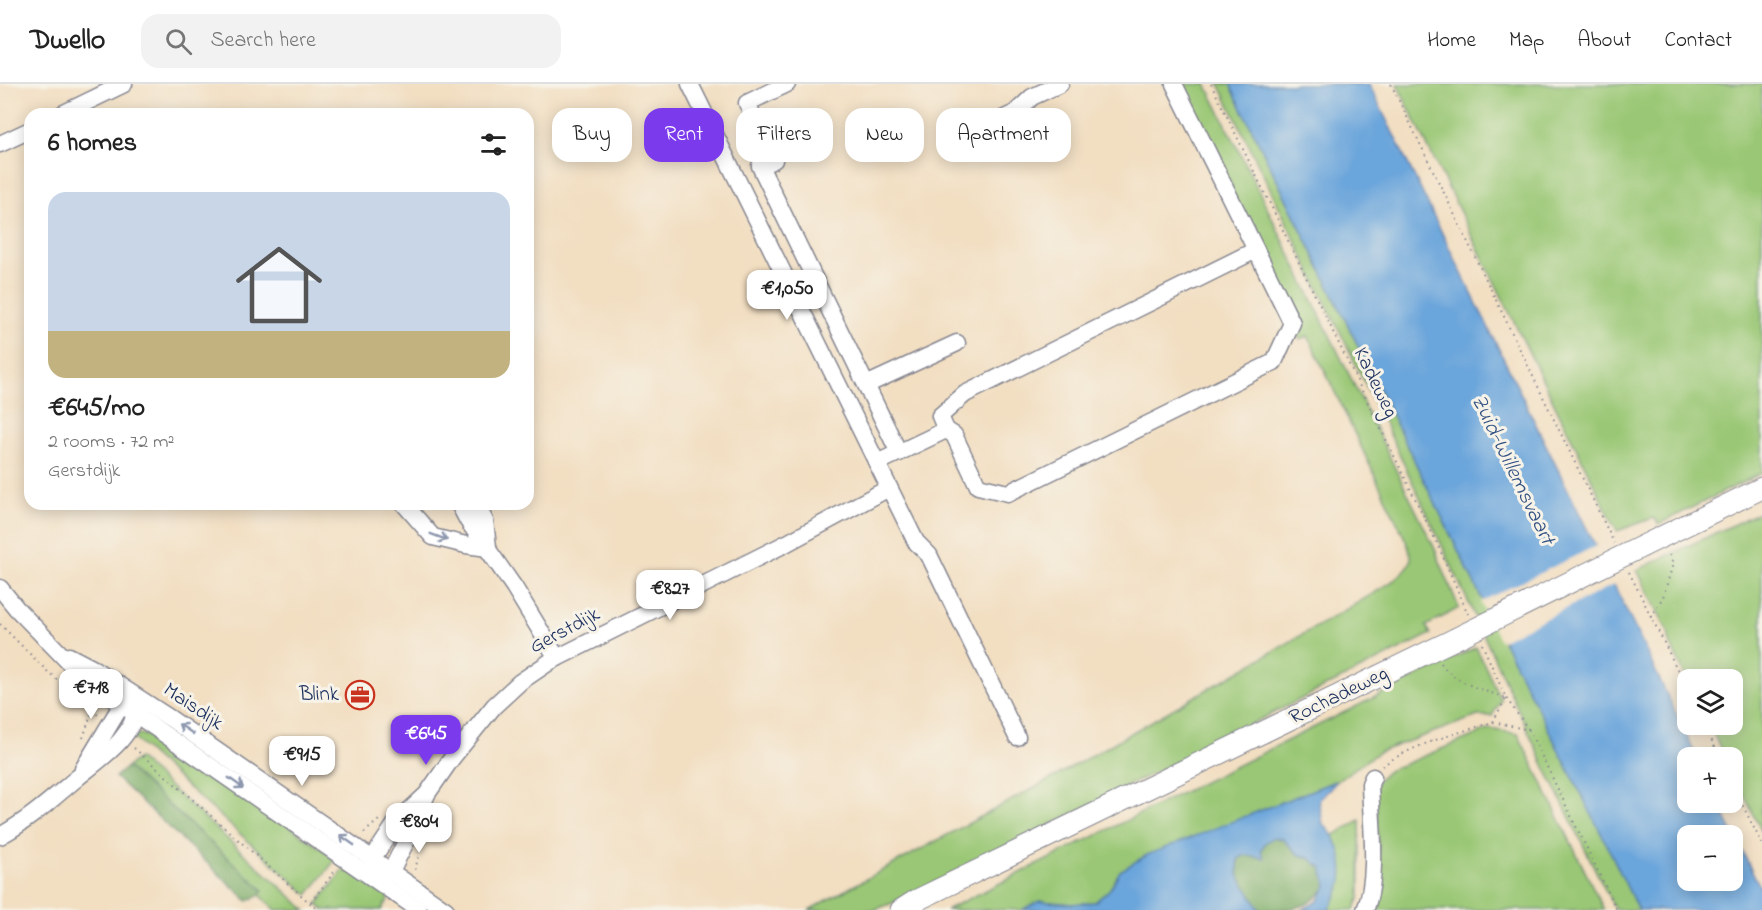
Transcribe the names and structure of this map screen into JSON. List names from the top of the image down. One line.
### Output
{"streets":{"main road":["Rochadeweg"],"street":["Gerstdijk","Maisdijk"],"path":["Kadeweg"]},"crossings":[["Gerstdijk","Maisdijk"]],"water":["Zuid-Willemsvaart"],"places":{"office":["Blink"]},"page":{"header":"Dwello","search":"Search here","nav":["Home","Map","About","Contact"],"chip":["Buy","Rent","Filters","New","Apartment"],"heading":"6 homes","list":[{"name":"€645/mo","note":"2 rooms · 72 m² · Gerstdijk"}],"price":["€1,050","€827","€718","€645","€915","€804"],"map_buttons":["+","−"]}}
